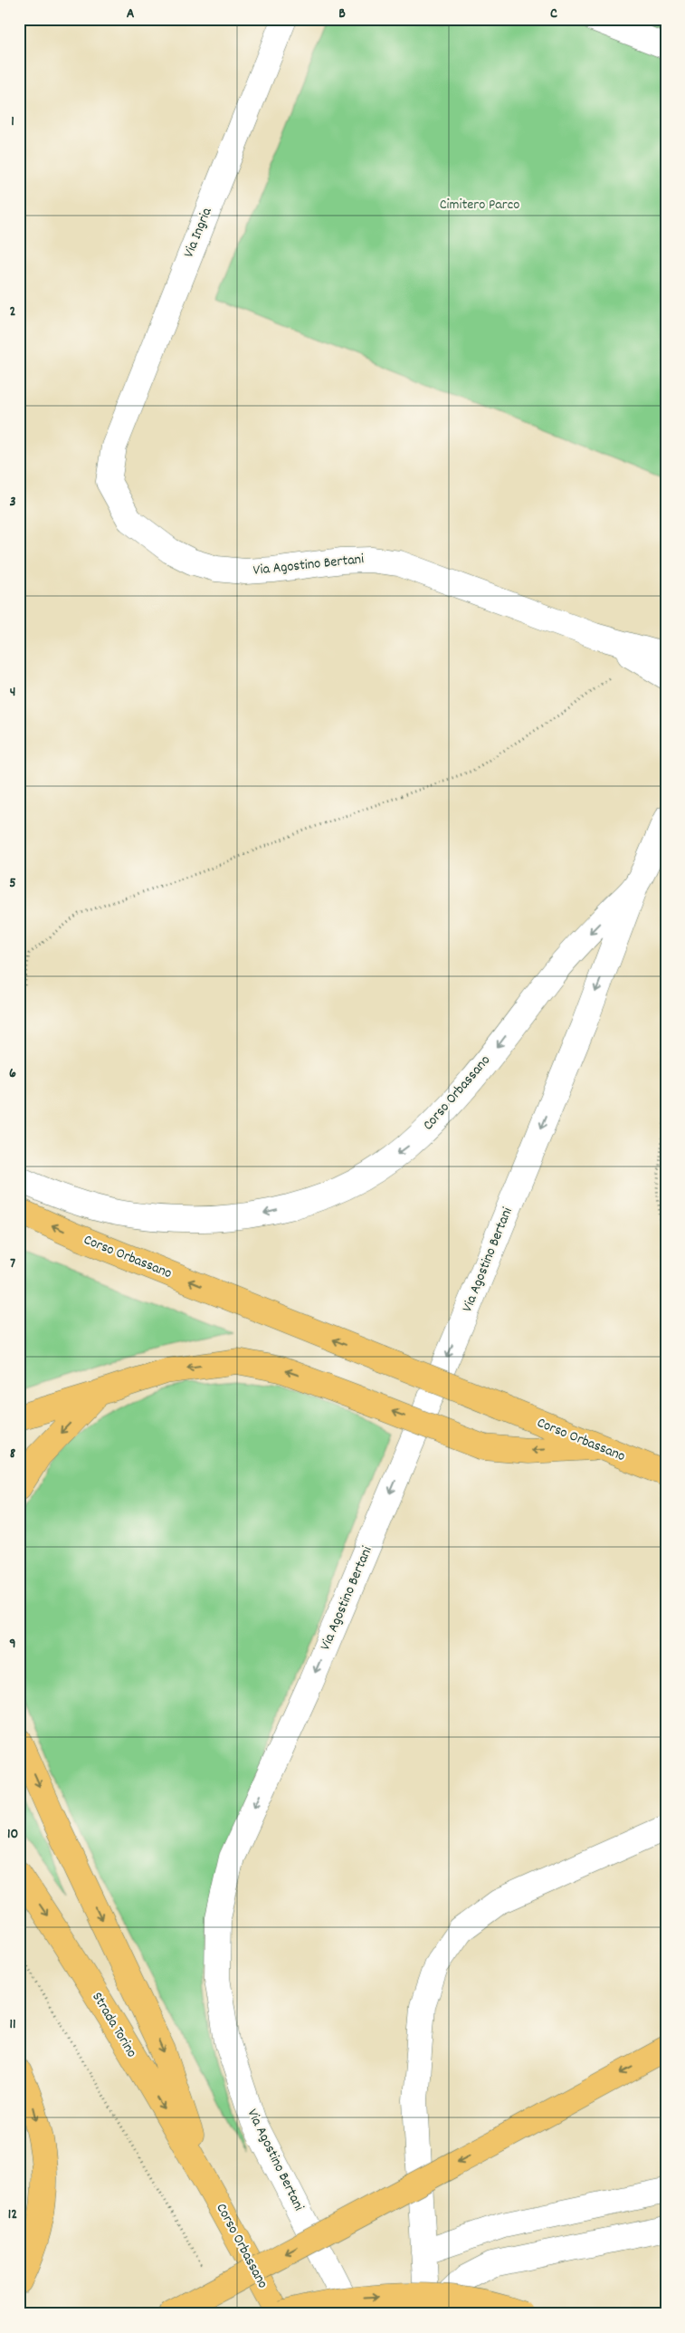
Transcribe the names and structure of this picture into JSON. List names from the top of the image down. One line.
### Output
{"streets":{"main road":["Corso Orbassano","Strada Torino"],"street":["Via Ingria","Via Agostino Bertani"]},"crossings":[["Via Ingria","Via Agostino Bertani"],["Via Agostino Bertani","Corso Orbassano"],["Corso Orbassano","Strada Torino"]],"one_way":["Via Agostino Bertani","Corso Orbassano"],"parks":["Cimitero Parco"],"grid":{"columns":["A","B","C"],"rows":["1","2","3","4","5","6","7","8","9","10","11","12"]}}
